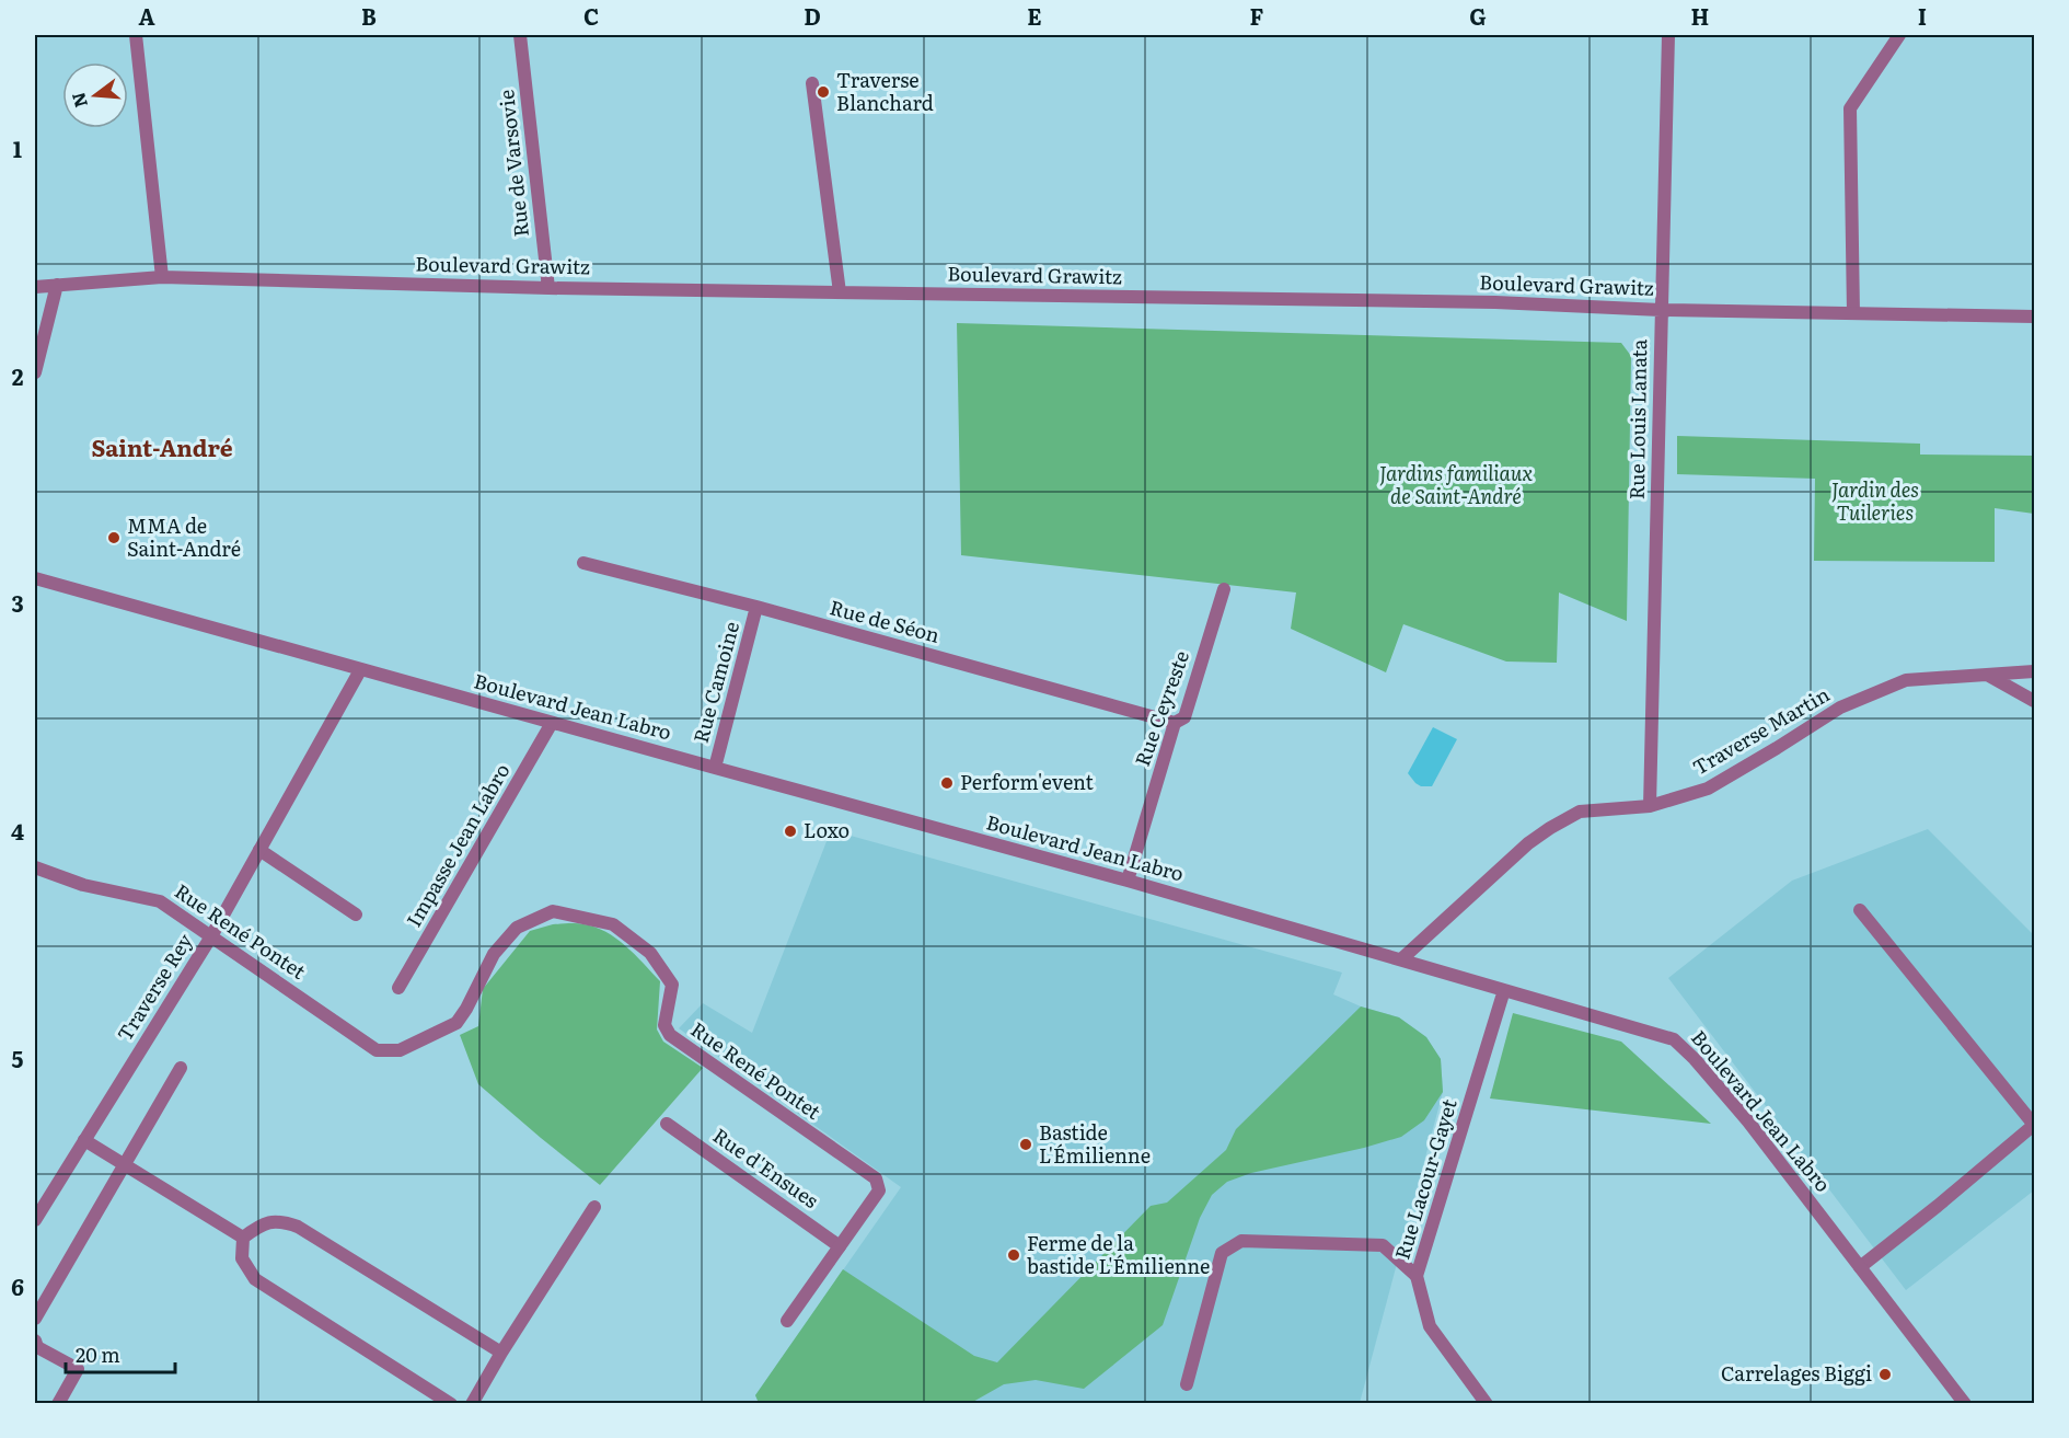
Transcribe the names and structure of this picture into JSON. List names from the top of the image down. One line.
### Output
{"streets":{"street":["Rue de Varsovie","Boulevard Grawitz","Rue Louis Lanata","Rue de Séon","Rue Camoine","Boulevard Jean Labro","Rue Ceyreste","Traverse Martin","Impasse Jean Labro","Rue René Pontet","Traverse Rey","Rue d'Ensues","Rue Lacour-Gayet"]},"crossings":[["Rue de Varsovie","Boulevard Grawitz"],["Boulevard Grawitz","Rue Louis Lanata"],["Rue Louis Lanata","Traverse Martin"],["Rue de Séon","Rue Camoine"],["Rue de Séon","Rue Ceyreste"],["Rue Camoine","Boulevard Jean Labro"],["Boulevard Jean Labro","Rue Ceyreste"],["Boulevard Jean Labro","Traverse Martin"],["Boulevard Jean Labro","Impasse Jean Labro"],["Boulevard Jean Labro","Traverse Rey"],["Boulevard Jean Labro","Rue Lacour-Gayet"],["Rue René Pontet","Traverse Rey"],["Rue René Pontet","Rue d'Ensues"]],"districts":["Saint-André"],"parks":["Jardins familiaux de Saint-André","Jardin des Tuileries"],"places":["Traverse Blanchard","MMA de Saint-André","Perform'event","Loxo","Bastide L'Émilienne","Ferme de la bastide L'Émilienne","Carrelages Biggi"],"scale_bar":"20 m","north":"left","grid":{"columns":["A","B","C","D","E","F","G","H","I"],"rows":["1","2","3","4","5","6"]}}
